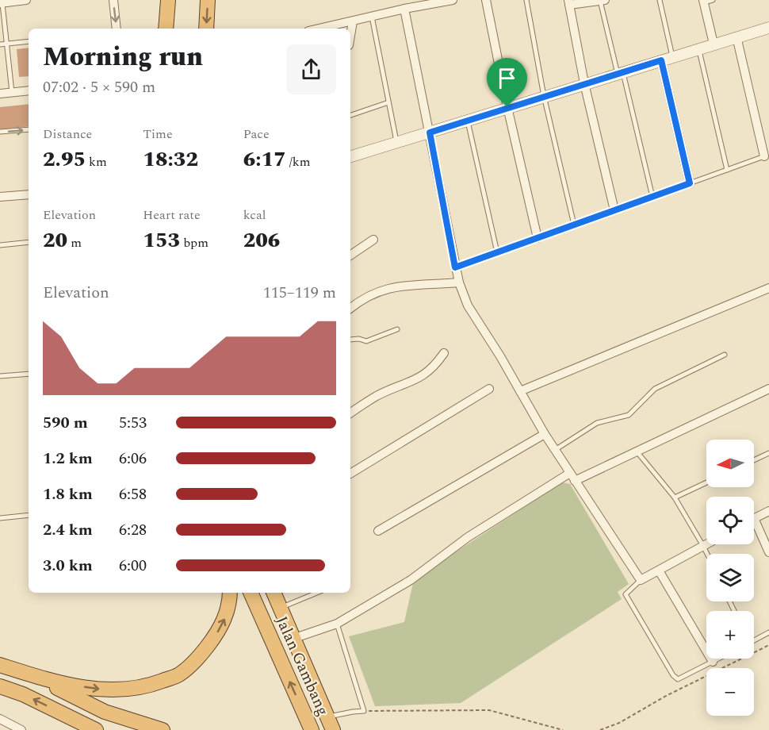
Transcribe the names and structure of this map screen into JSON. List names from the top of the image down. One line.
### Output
{"streets":{"highway":["Jalan Gambang"]},"north":"left","page":{"heading":["Morning run","07:02 · 5 × 590 m"],"stats":[["Distance","2.95 km"],["Time","18:32"],["Pace","6:17 /km"],["Elevation","20 m"],["Heart rate","153 bpm"],["kcal","206"]],"chart":["Elevation","115–119 m"],"list":[{"name":"590 m","note":"5:53"},{"name":"1.2 km","note":"6:06"},{"name":"1.8 km","note":"6:58"},{"name":"2.4 km","note":"6:28"},{"name":"3.0 km","note":"6:00"}],"map_buttons":["+","−"]}}
